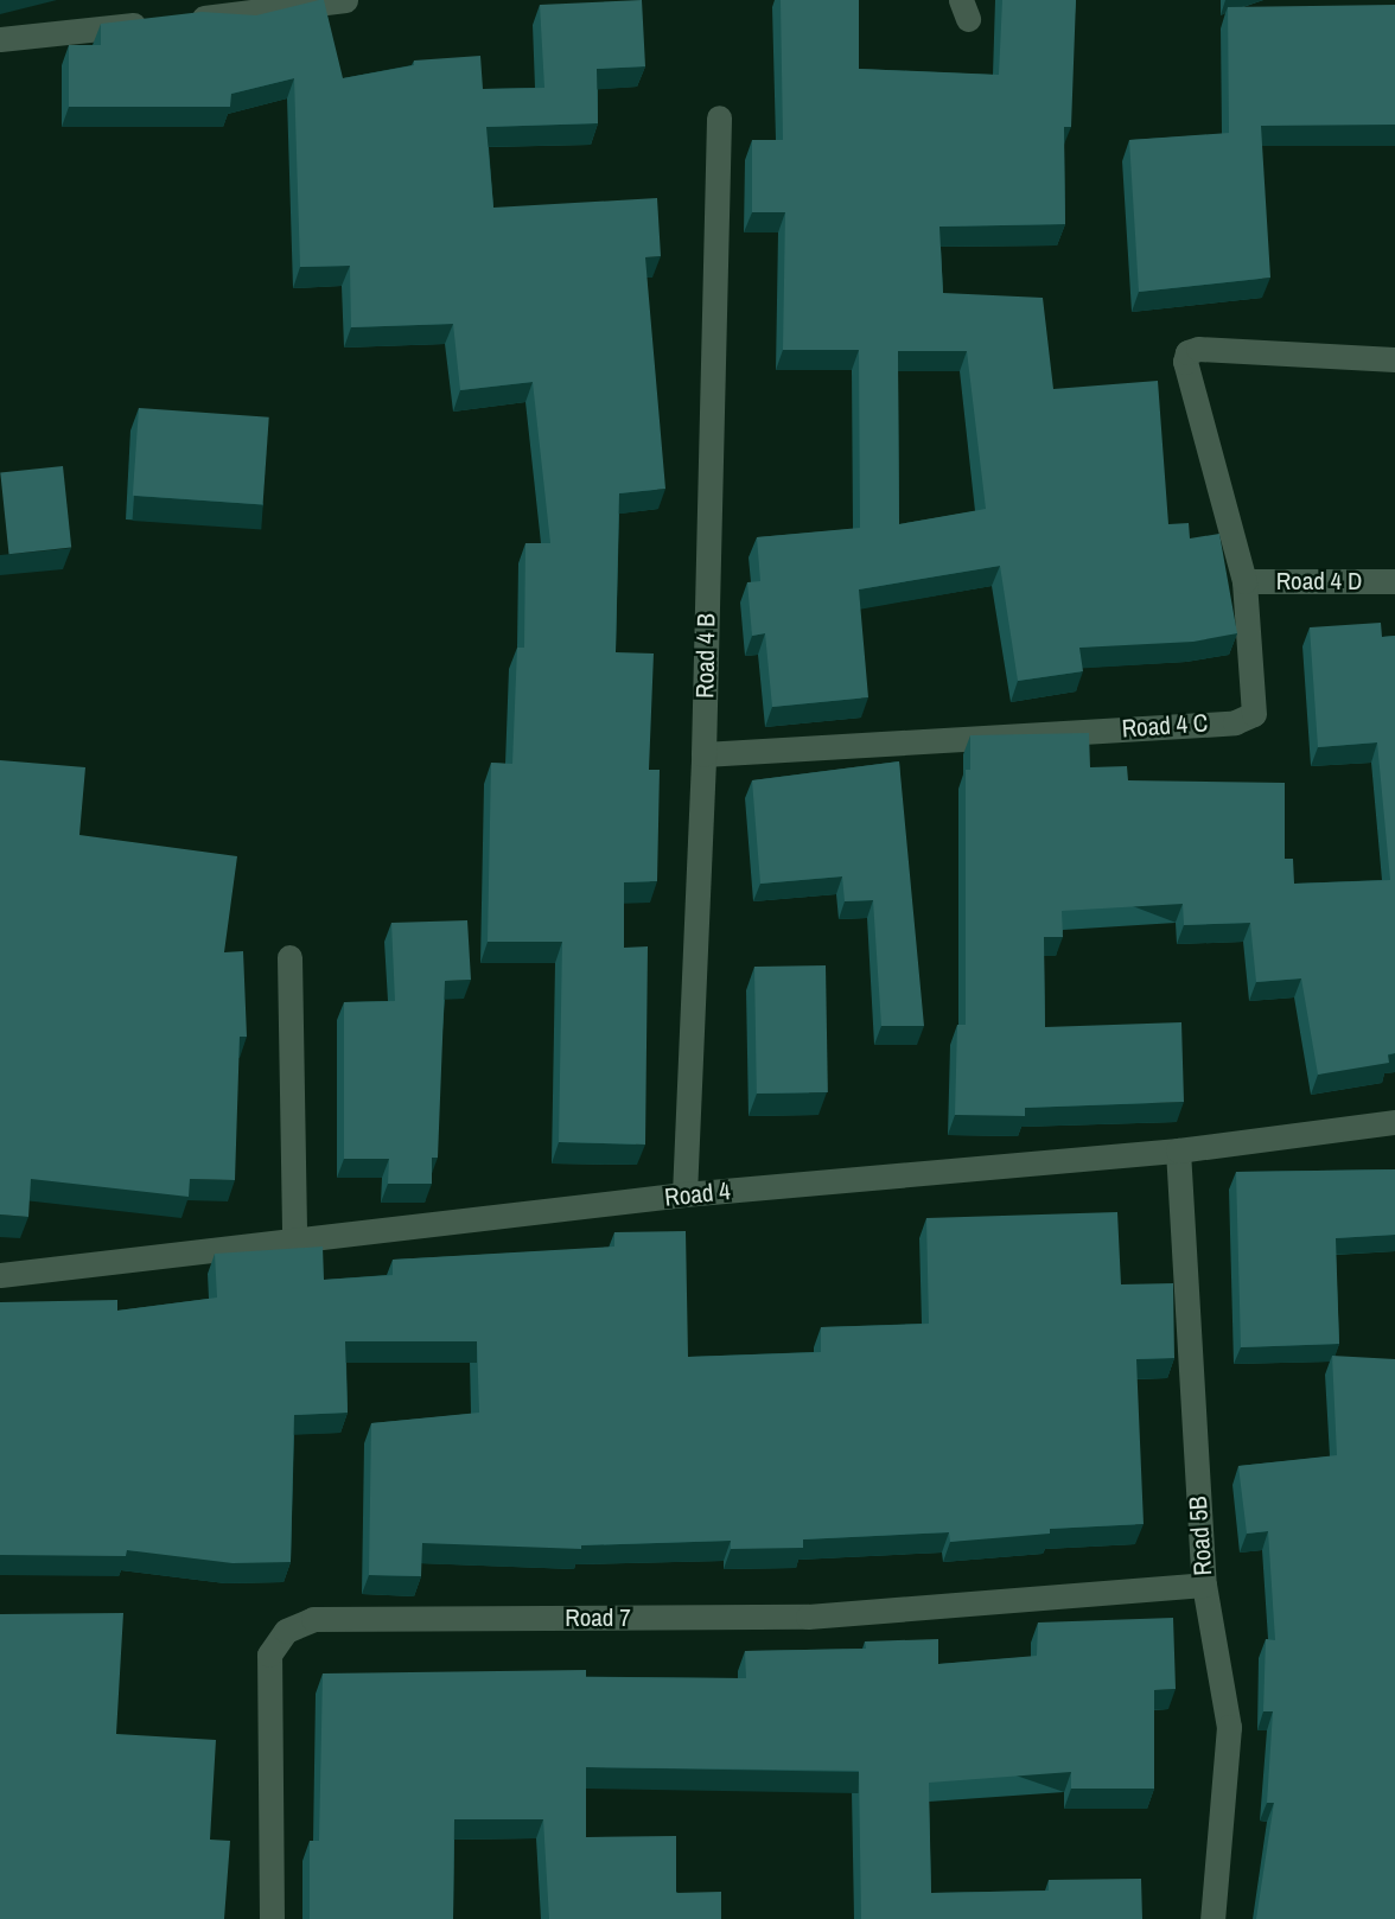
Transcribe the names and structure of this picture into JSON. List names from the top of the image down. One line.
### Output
{"streets":{"street":["Road 4 D","Road 4 B","Road 4 C","Road 4","Road 5B","Road 7"]},"crossings":[["Road 4 D","Road 4 C"],["Road 4 B","Road 4 C"],["Road 4 B","Road 4"],["Road 4","Road 5B"],["Road 5B","Road 7"]]}
